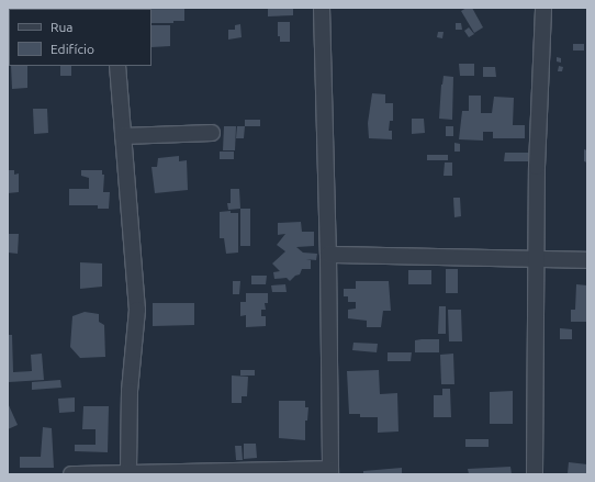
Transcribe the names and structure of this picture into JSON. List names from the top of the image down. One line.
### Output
{"legend":["Rua","Edifício"]}
